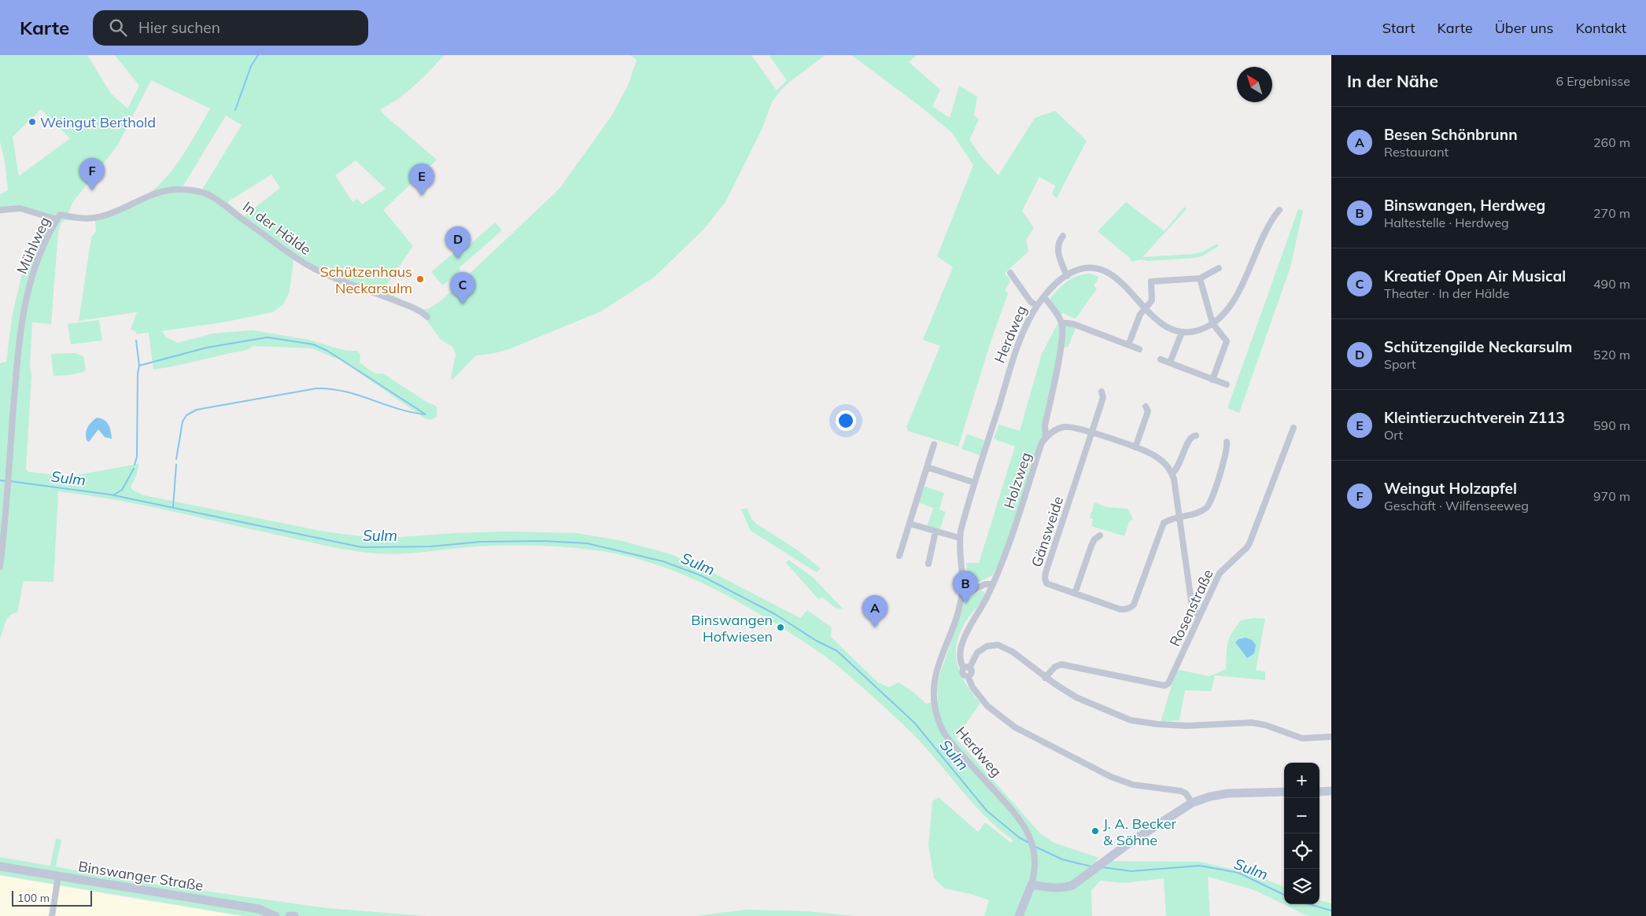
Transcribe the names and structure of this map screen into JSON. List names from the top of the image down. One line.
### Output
{"streets":{"street":["In der Hälde","Mühlweg","Herdweg","Holzweg","Gänsweide","Rosenstraße","Binswanger Straße"]},"crossings":[["In der Hälde","Mühlweg"]],"water":["Sulm"],"places":["Weingut Berthold","Schützenhaus Neckarsulm","Binswangen Hofwiesen","J. A. Becker & Söhne"],"scale_bar":"100 m","north":"top left","page":{"header":"Karte","search":"Hier suchen","nav":["Start","Karte","Über uns","Kontakt"],"heading":["In der Nähe","6 Ergebnisse"],"list":[{"mark":"A","name":"Besen Schönbrunn","note":"Restaurant","value":"260 m"},{"mark":"B","name":"Binswangen, Herdweg","note":"Haltestelle · Herdweg","value":"270 m"},{"mark":"C","name":"Kreatief Open Air Musical","note":"Theater · In der Hälde","value":"490 m"},{"mark":"D","name":"Schützengilde Neckarsulm","note":"Sport","value":"520 m"},{"mark":"E","name":"Kleintierzuchtverein Z113","note":"Ort","value":"590 m"},{"mark":"F","name":"Weingut Holzapfel","note":"Geschäft · Wilfenseeweg","value":"970 m"}],"pins":["F","E","D","C","B","A"],"map_buttons":["+","−"],"scale":"100 m"}}
